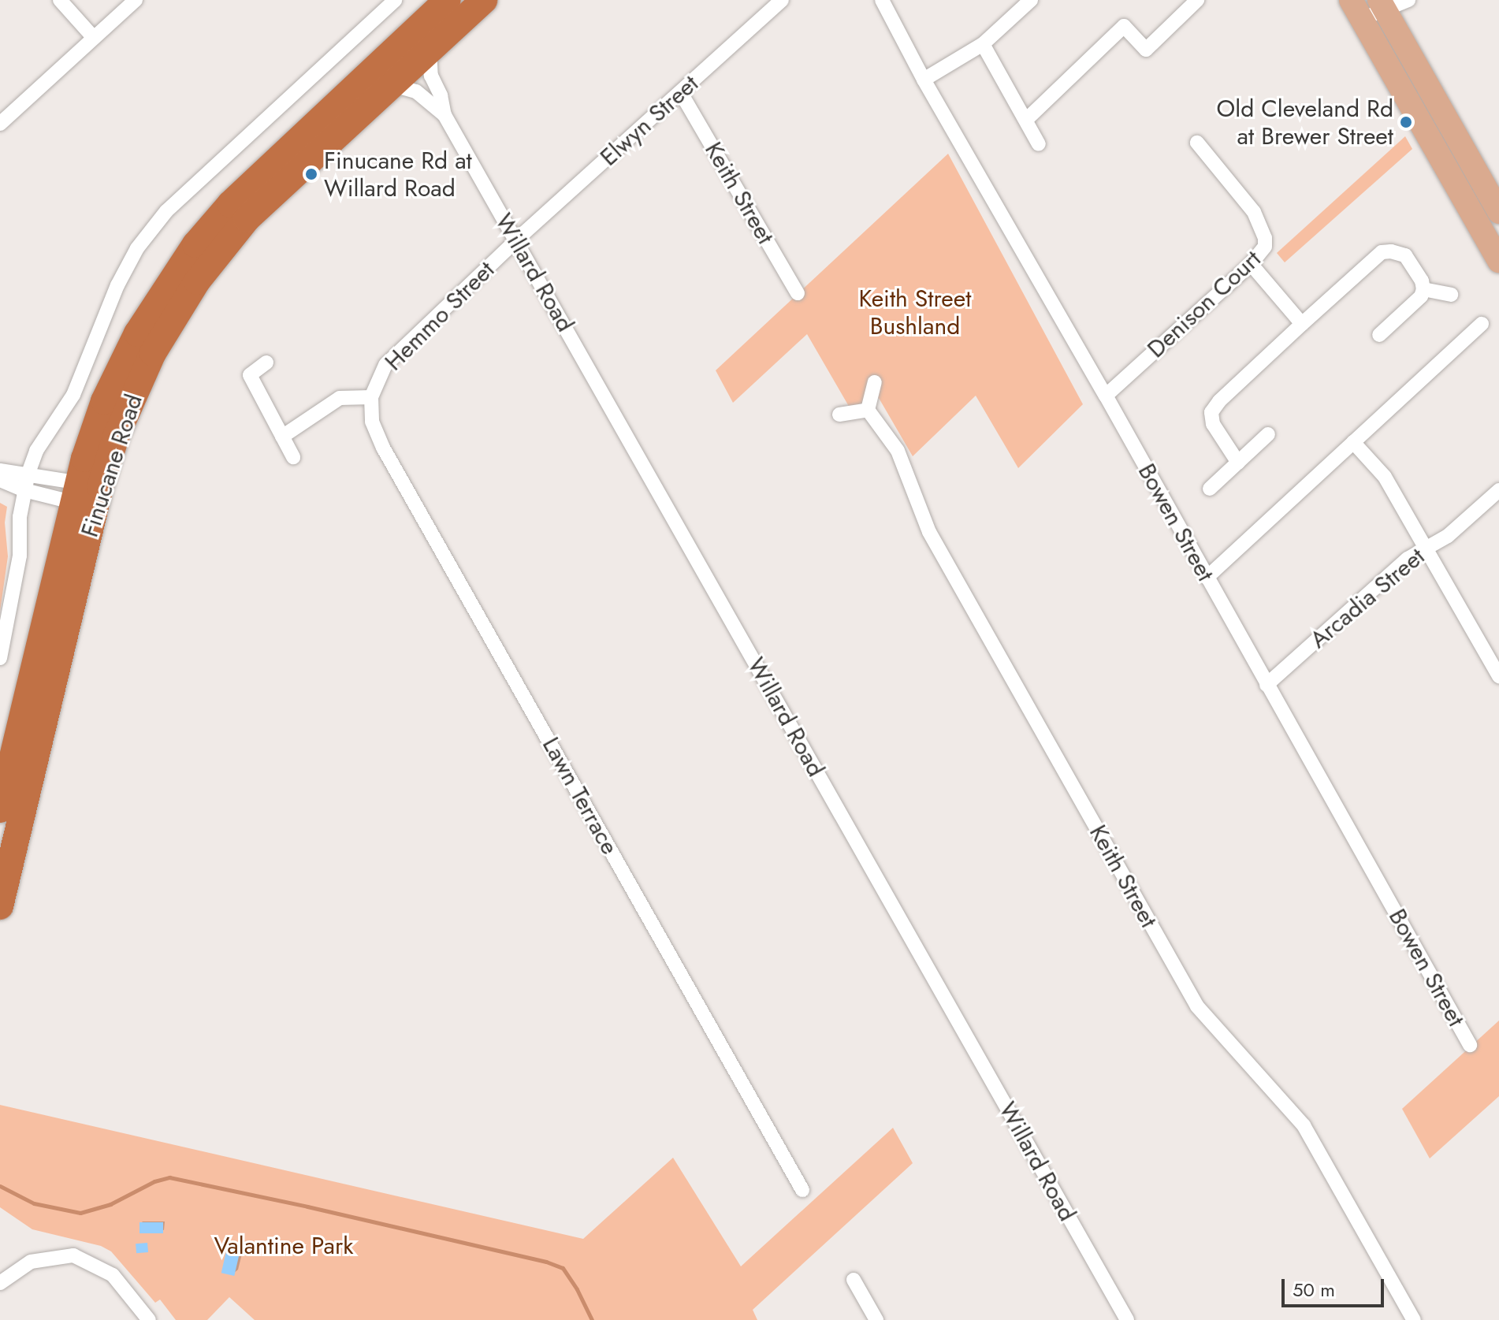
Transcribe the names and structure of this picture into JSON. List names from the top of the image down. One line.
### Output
{"streets":{"highway":["Finucane Road"],"street":["Elwyn Street","Keith Street","Willard Road","Denison Court","Hemmo Street","Bowen Street","Arcadia Street","Lawn Terrace"]},"crossings":[["Elwyn Street","Keith Street"],["Elwyn Street","Willard Road"],["Elwyn Street","Hemmo Street"],["Willard Road","Hemmo Street"],["Willard Road","Finucane Road"],["Denison Court","Bowen Street"],["Hemmo Street","Lawn Terrace"],["Bowen Street","Arcadia Street"]],"parks":["Keith Street Bushland","Valantine Park"],"places":["Old Cleveland Rd at Brewer Street","Finucane Rd at Willard Road"],"scale_bar":"50 m"}
